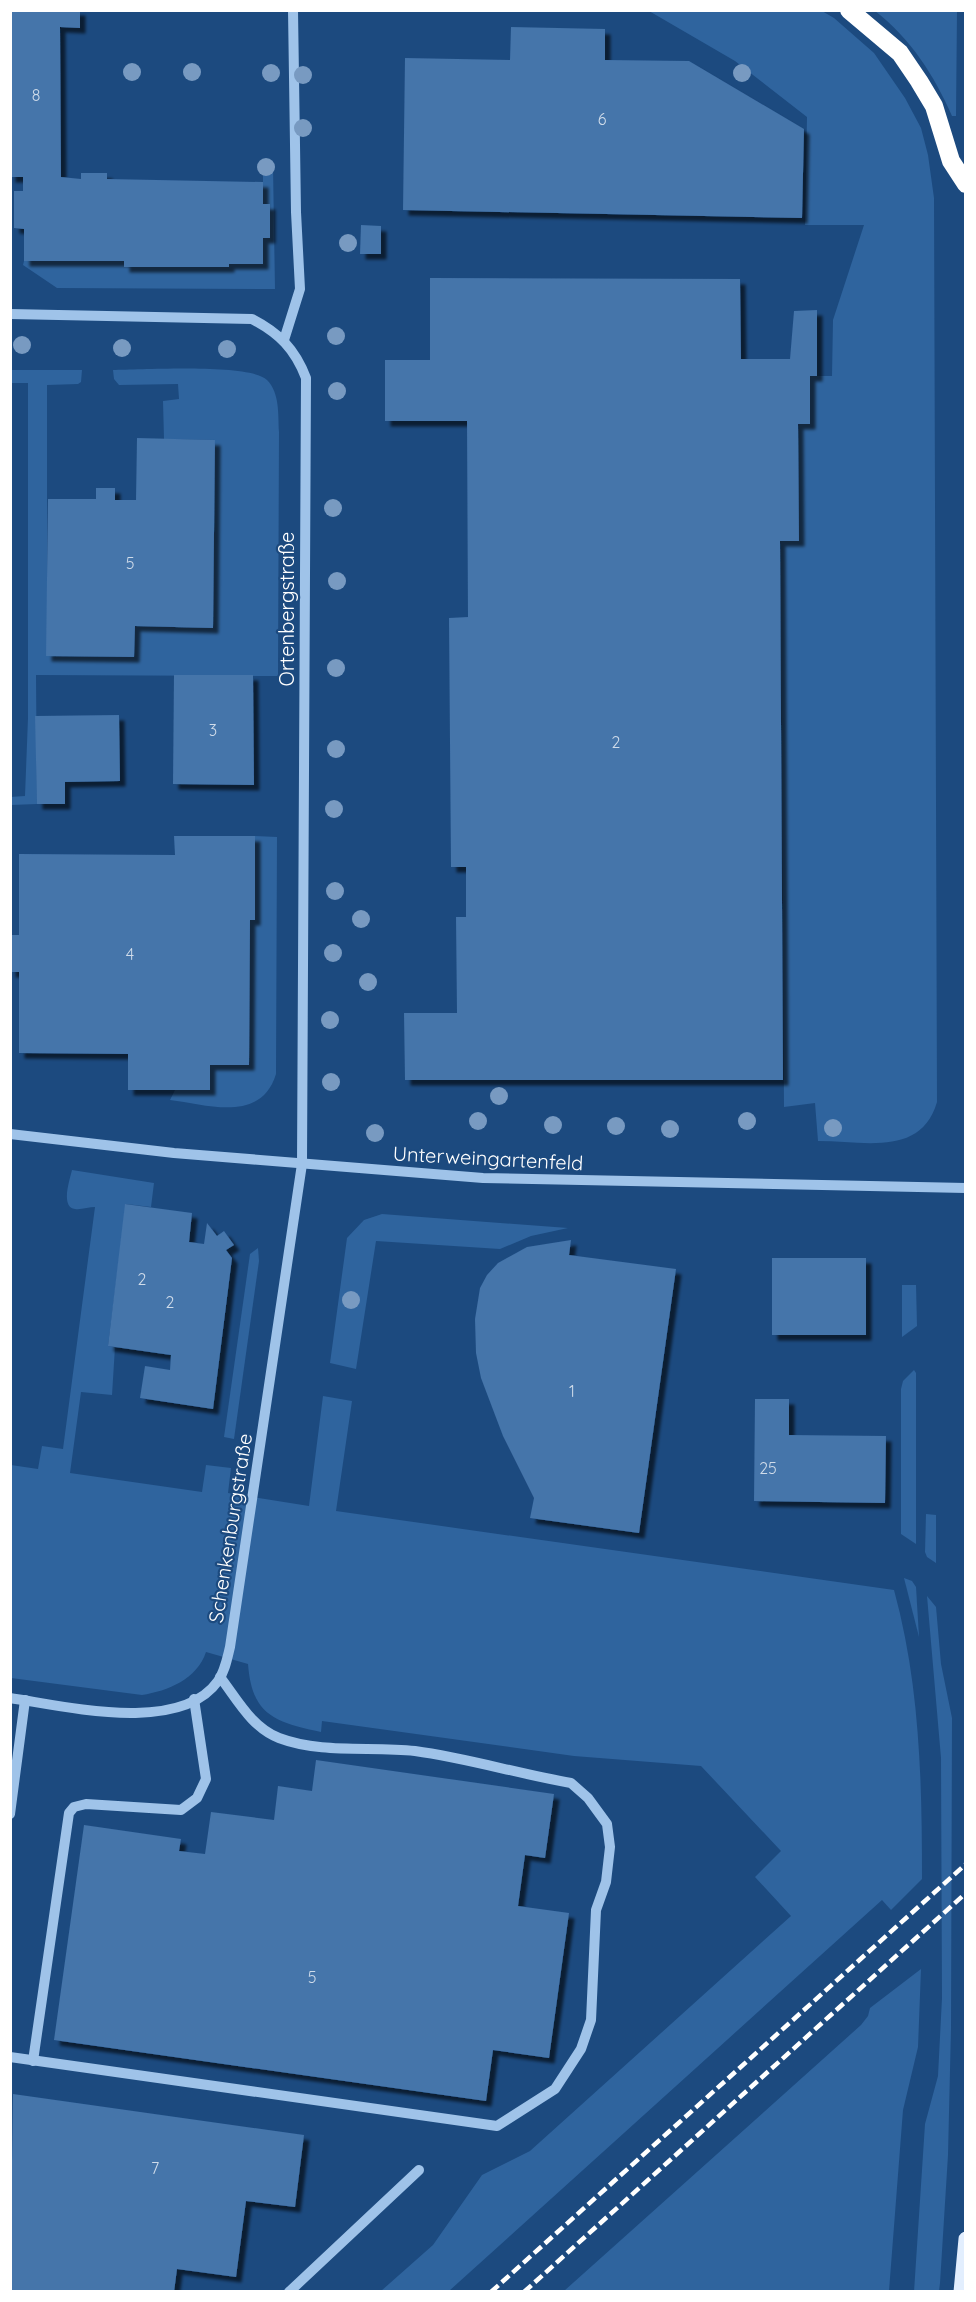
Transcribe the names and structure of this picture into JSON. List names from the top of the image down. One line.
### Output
{"streets":{"street":["Ortenbergstraße","Unterweingartenfeld","Schenkenburgstraße"]},"crossings":[["Ortenbergstraße","Unterweingartenfeld"],["Ortenbergstraße","Schenkenburgstraße"],["Unterweingartenfeld","Schenkenburgstraße"]],"house_numbers":["8","6","5","3","2","4","2","2","1","25","5","7"]}
